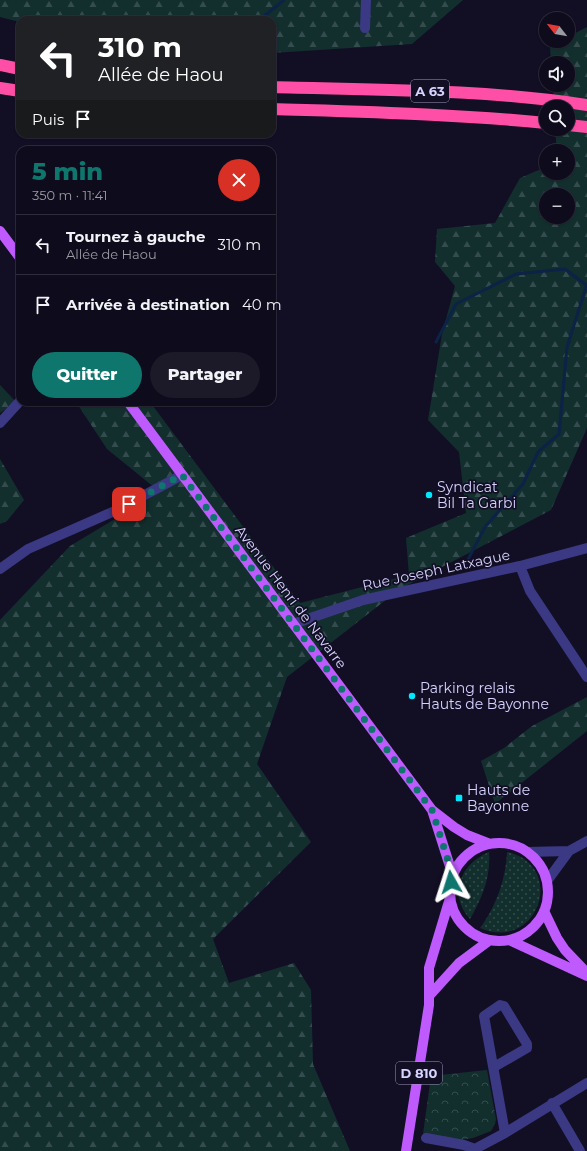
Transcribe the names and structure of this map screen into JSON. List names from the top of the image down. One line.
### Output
{"streets":{"highway":["A 63"],"main road":["Avenue Henri de Navarre","D 810"],"street":["Rue Joseph Latxague"]},"crossings":[["Rue Joseph Latxague","Avenue Henri de Navarre"],["Avenue Henri de Navarre","D 810"]],"places":{"other":["Syndicat Bil Ta Garbi","Parking relais Hauts de Bayonne"],"transit":["Hauts de Bayonne"]},"north":"top left","page":{"map_buttons":["+","−"],"turn":["310 m","Allée de Haou"],"then":"Puis","heading":["5 min","350 m · 11:41"],"list":[{"name":"Tournez à gauche","note":"Allée de Haou","value":"310 m"},{"name":"Arrivée à destination","value":"40 m"}],"buttons":["Quitter","Partager"]}}
